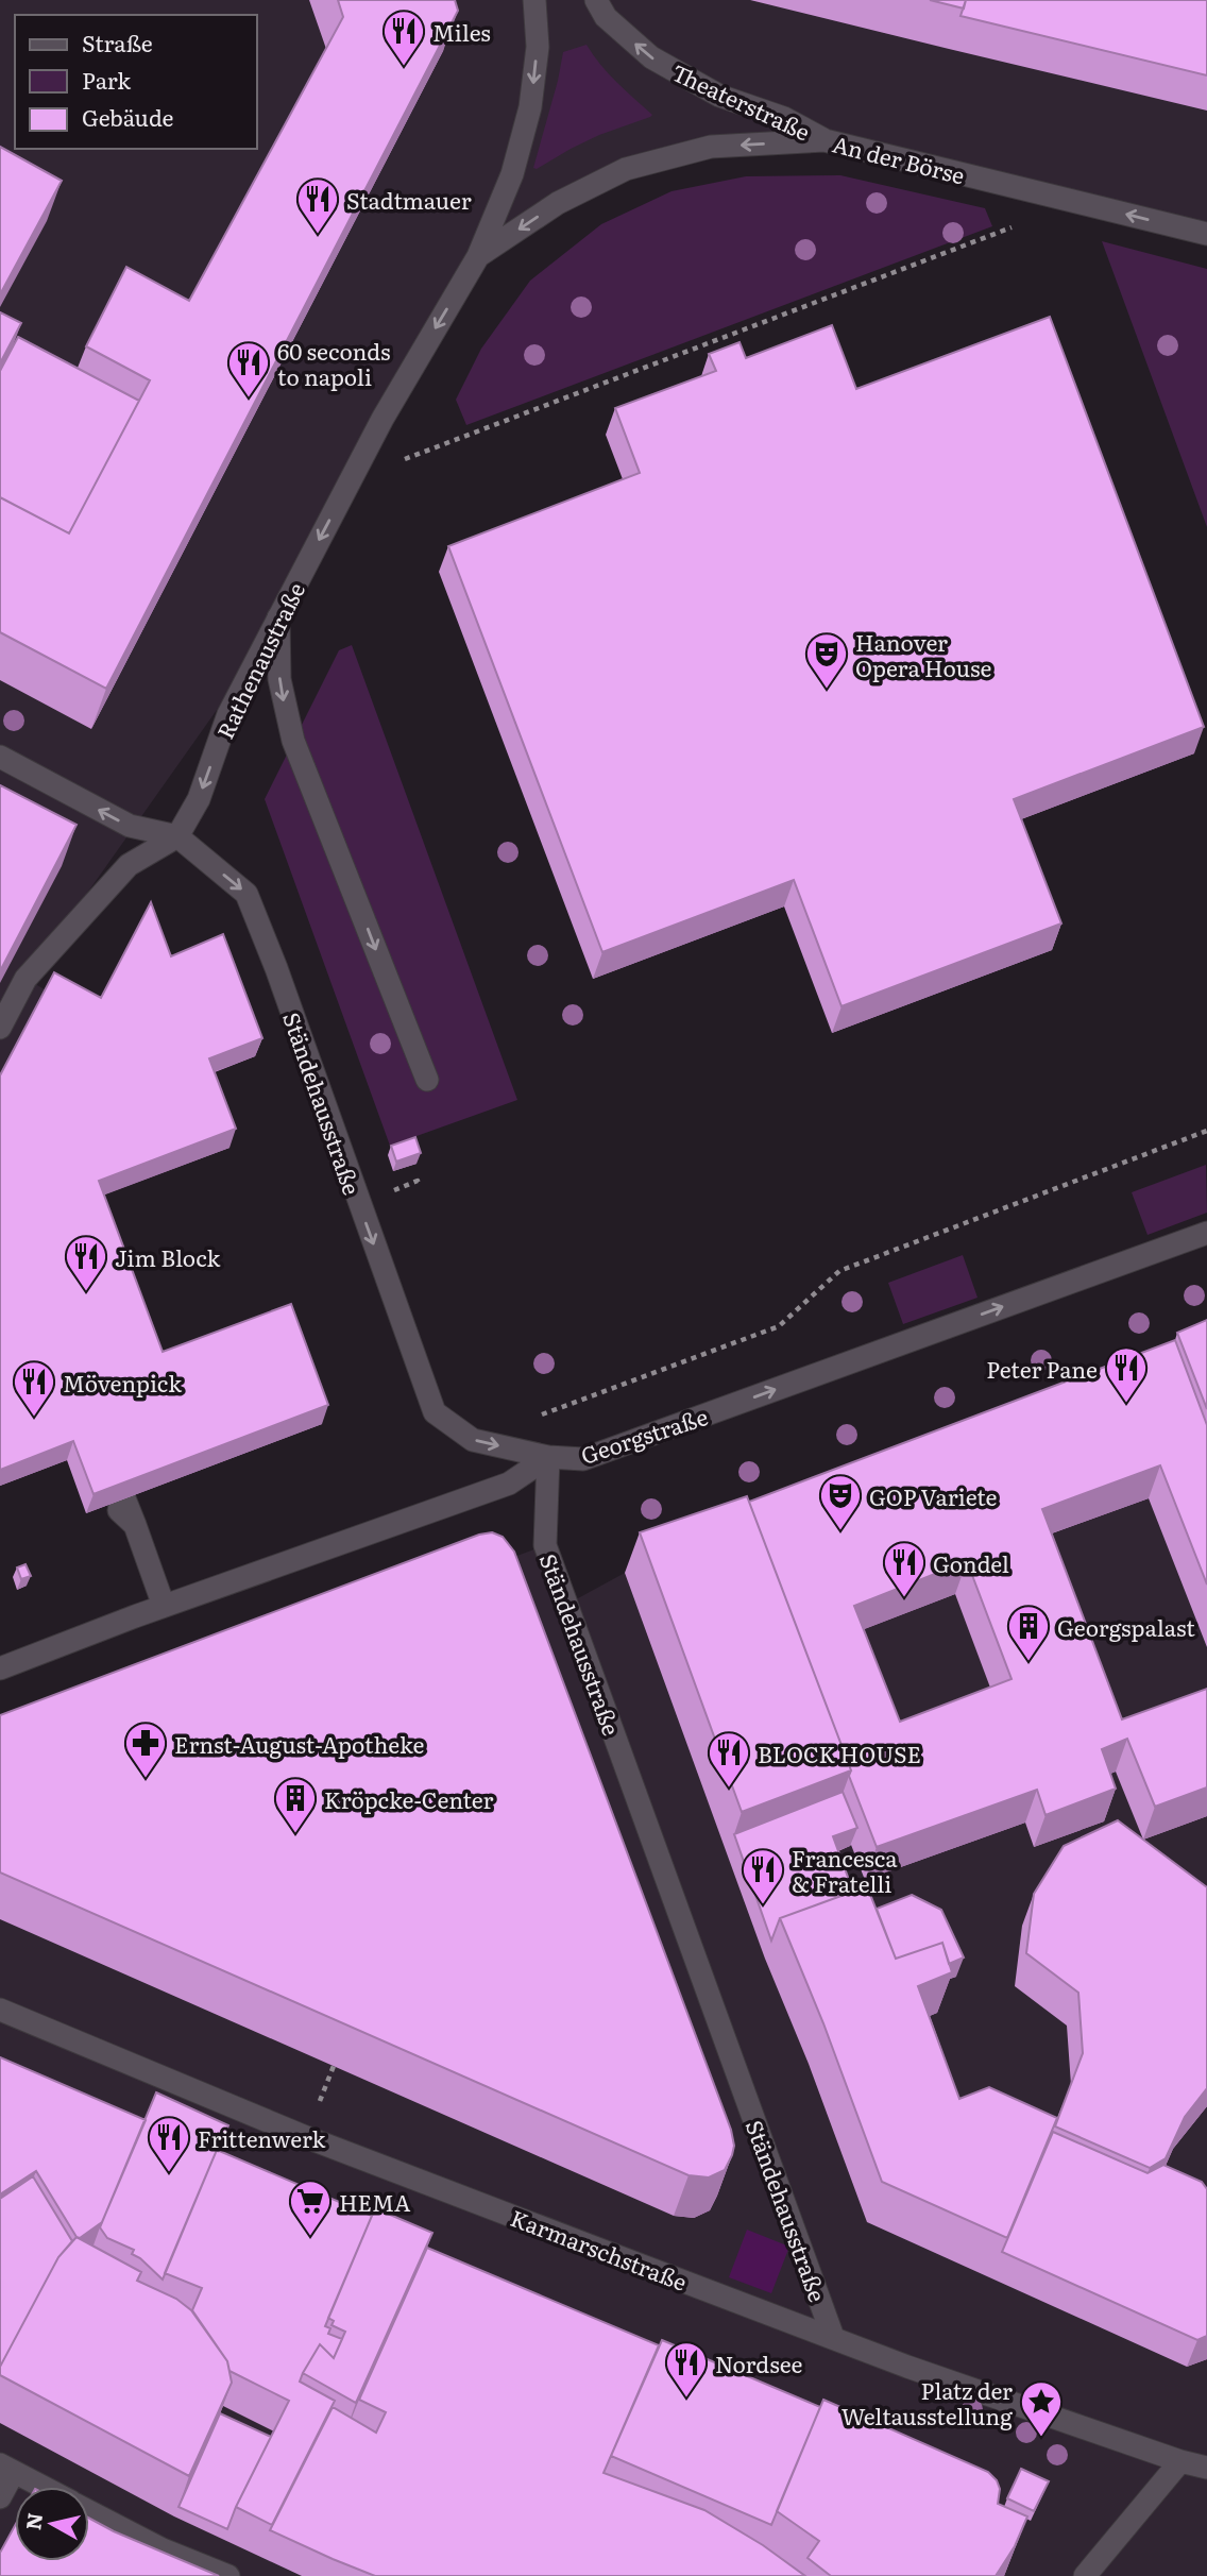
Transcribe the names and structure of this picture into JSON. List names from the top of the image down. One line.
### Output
{"streets":{"street":["Theaterstraße","An der Börse","Rathenaustraße","Ständehausstraße","Georgstraße","Karmarschstraße"]},"crossings":[["Theaterstraße","An der Börse"],["An der Börse","Rathenaustraße"],["Rathenaustraße","Ständehausstraße"],["Ständehausstraße","Georgstraße"],["Ständehausstraße","Karmarschstraße"]],"one_way":["Theaterstraße","An der Börse","Rathenaustraße","Georgstraße"],"places":{"restaurant":["Miles","Stadtmauer","60 seconds to napoli","Jim Block","Peter Pane","Mövenpick","Gondel","BLOCK HOUSE","Francesca & Fratelli","Frittenwerk","Nordsee"],"theatre":["Hanover Opera House","GOP Variete"],"building":["Georgspalast","Kröpcke-Center"],"pharmacy":["Ernst-August-Apotheke"],"supermarket":["HEMA"],"place":["Platz der Weltausstellung"]},"legend":["Straße","Park","Gebäude"],"north":"left"}
